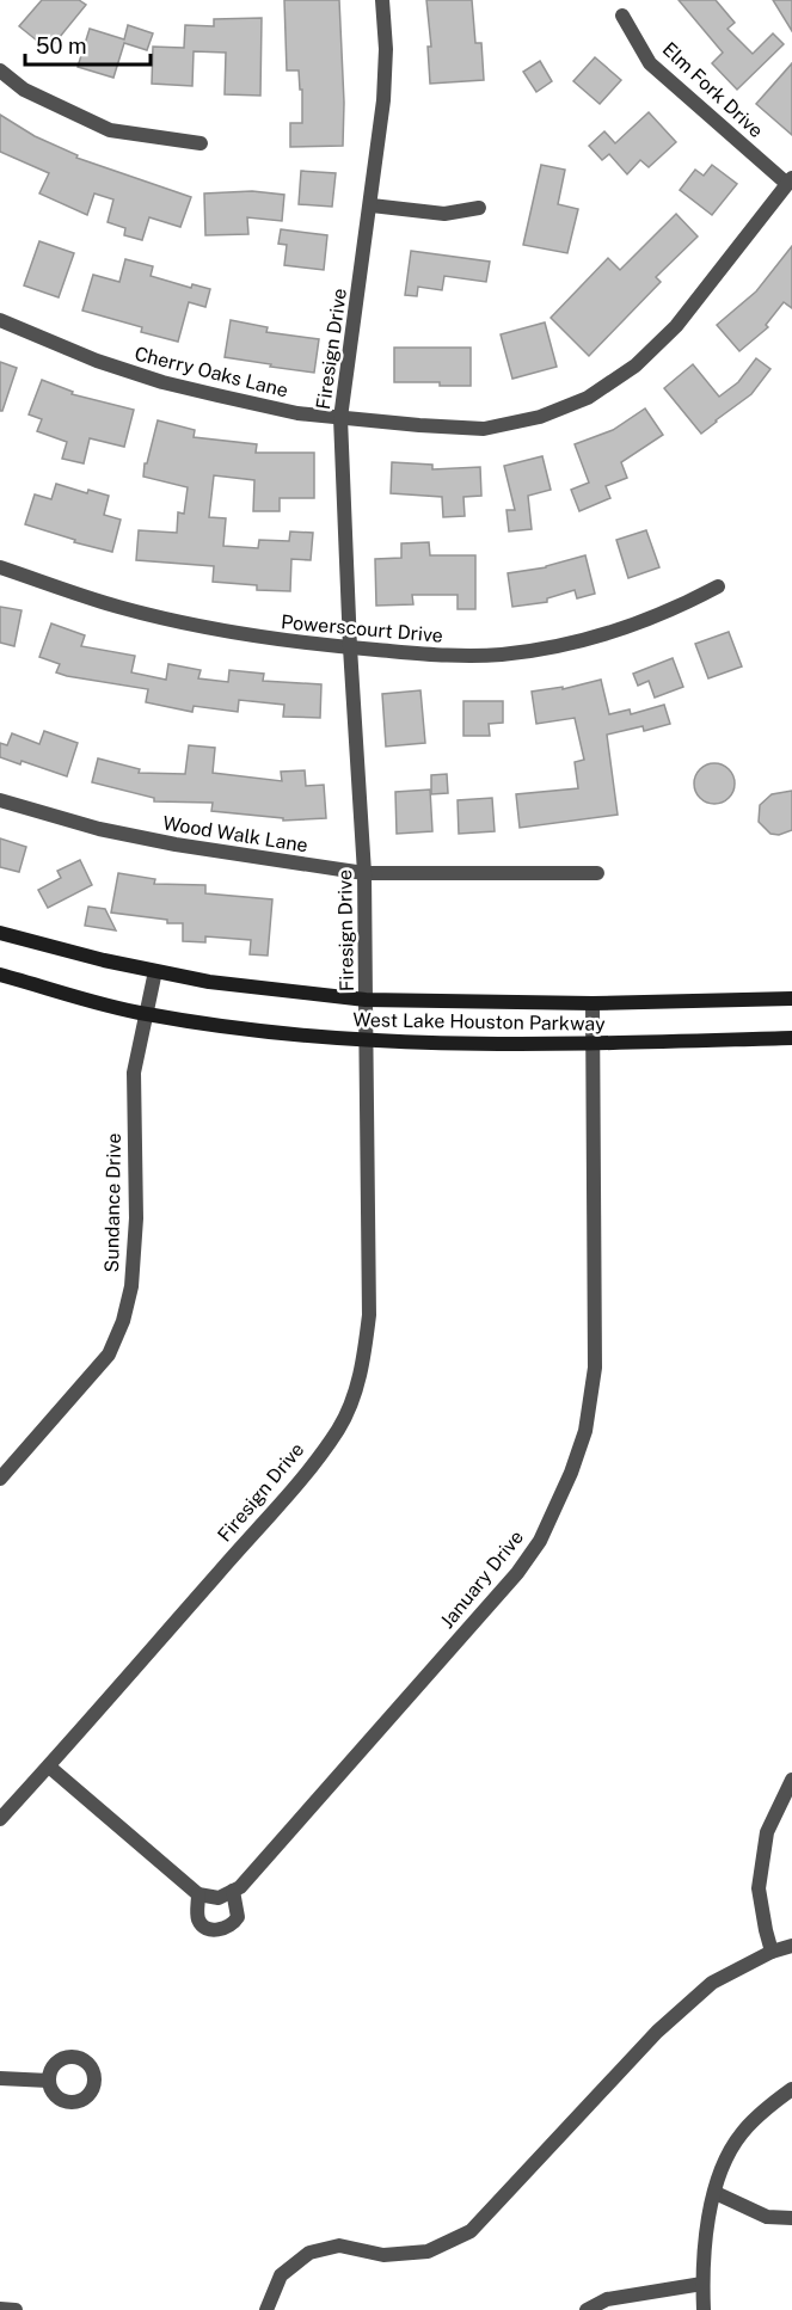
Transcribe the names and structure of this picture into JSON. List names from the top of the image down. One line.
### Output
{"streets":{"main road":["West Lake Houston Parkway"],"street":["Elm Fork Drive","Firesign Drive","Cherry Oaks Lane","Powerscourt Drive","Wood Walk Lane","Sundance Drive","January Drive"]},"crossings":[["Elm Fork Drive","Cherry Oaks Lane"],["Firesign Drive","Cherry Oaks Lane"],["Firesign Drive","Powerscourt Drive"],["Firesign Drive","Wood Walk Lane"],["Firesign Drive","West Lake Houston Parkway"],["West Lake Houston Parkway","Sundance Drive"],["West Lake Houston Parkway","January Drive"]],"scale_bar":"50 m"}
